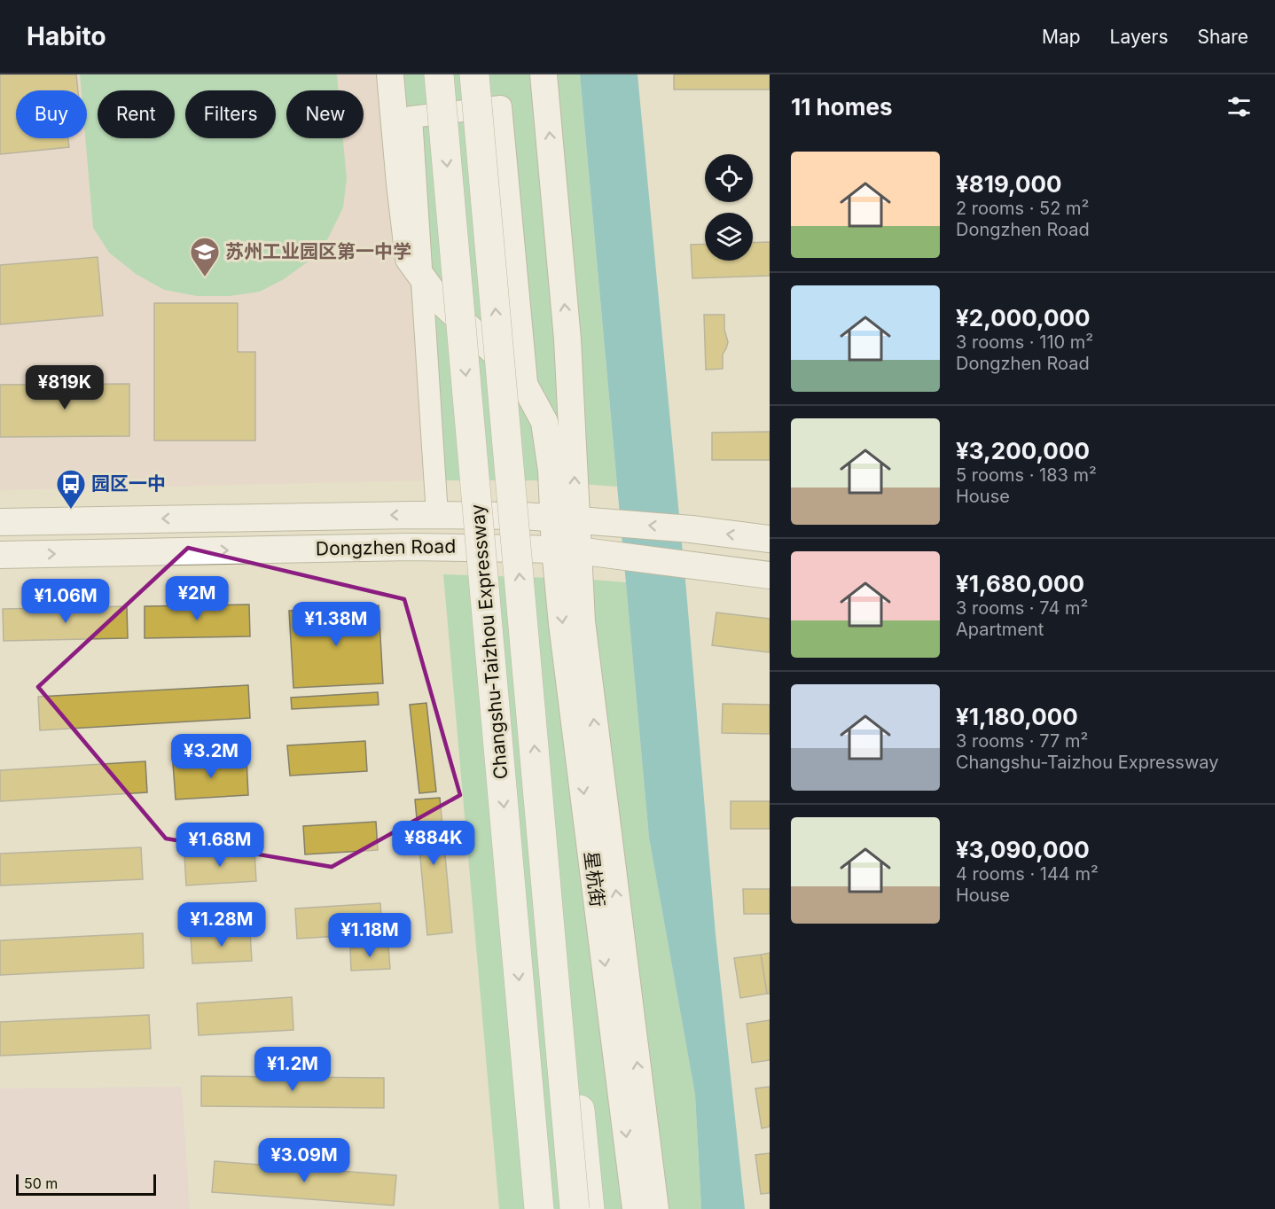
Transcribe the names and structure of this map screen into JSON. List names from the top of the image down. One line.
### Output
{"streets":{"highway":["Changshu-Taizhou Expressway"],"main road":["Dongzhen Road","星杭街"]},"crossings":[["Dongzhen Road","星杭街"]],"places":{"school or university":["苏州工业园区第一中学"],"bus stop":["园区一中"]},"scale_bar":"50 m","page":{"header":"Habito","nav":["Map","Layers","Share"],"heading":"11 homes","chip":["Buy","Rent","Filters","New"],"list":[{"name":"¥819,000","note":"2 rooms · 52 m² · Dongzhen Road"},{"name":"¥2,000,000","note":"3 rooms · 110 m² · Dongzhen Road"},{"name":"¥3,200,000","note":"5 rooms · 183 m² · House"},{"name":"¥1,680,000","note":"3 rooms · 74 m² · Apartment"},{"name":"¥1,180,000","note":"3 rooms · 77 m² · Changshu-Taizhou Expressway"},{"name":"¥3,090,000","note":"4 rooms · 144 m² · House"}],"price":["¥819K","¥2M","¥1.06M","¥1.38M","¥3.2M","¥884K","¥1.68M","¥1.28M","¥1.18M","¥1.2M","¥3.09M"],"scale":"50 m"}}
